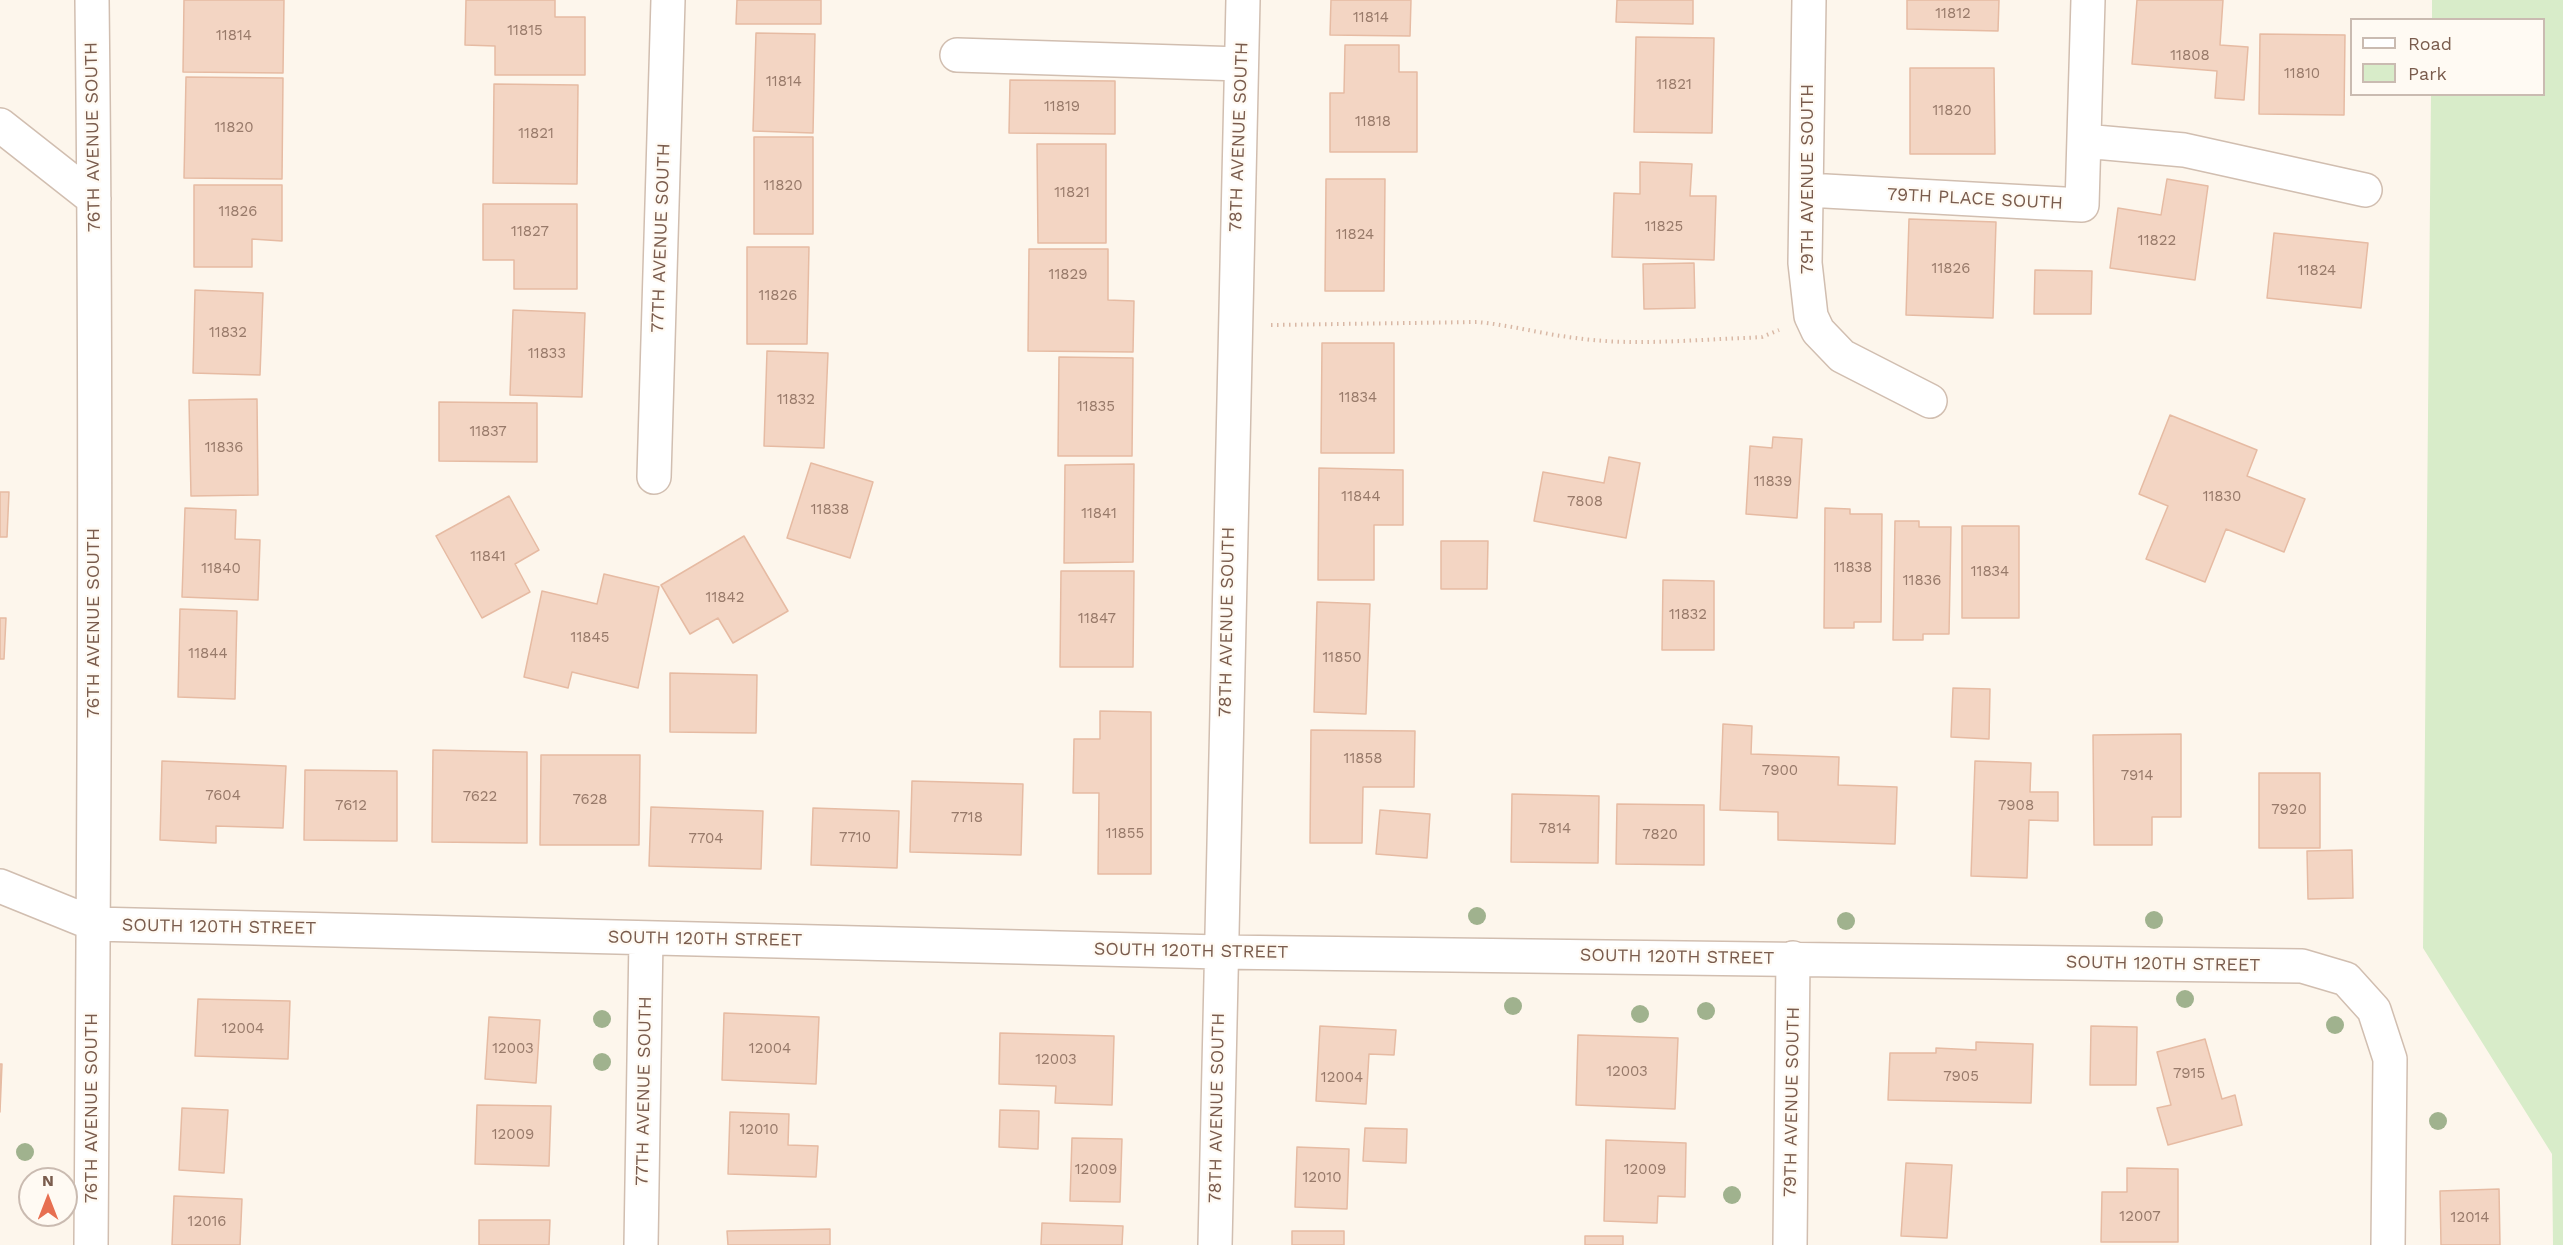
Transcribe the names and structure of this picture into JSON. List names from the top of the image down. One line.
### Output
{"streets":{"street":["76TH AVENUE SOUTH","78TH AVENUE SOUTH","79TH AVENUE SOUTH","79TH PLACE SOUTH","77TH AVENUE SOUTH","SOUTH 120TH STREET"]},"crossings":[["76TH AVENUE SOUTH","SOUTH 120TH STREET"],["78TH AVENUE SOUTH","SOUTH 120TH STREET"],["79TH AVENUE SOUTH","79TH PLACE SOUTH"],["79TH AVENUE SOUTH","SOUTH 120TH STREET"],["77TH AVENUE SOUTH","SOUTH 120TH STREET"]],"house_numbers":["11812","11814","11815","11814","11808","11810","11814","11821","11819","11820","11818","11820","11821","11820","11821","11826","11825","11827","11824","11822","11826","11824","11829","11826","11832","11833","11834","11832","11835","11837","11836","11839","11844","11830","7808","11838","11841","11841","11838","11840","11834","11836","11842","11832","11847","11845","11844","11850","11858","7900","7914","7604","7622","7628","7612","7908","7920","7718","7814","11855","7820","7710","7704","12004","12003","12004","12003","12003","7915","7905","12004","12010","12009","12009","12009","12010","12007","12014","12016"],"legend":["Road","Park"],"north":"top"}
